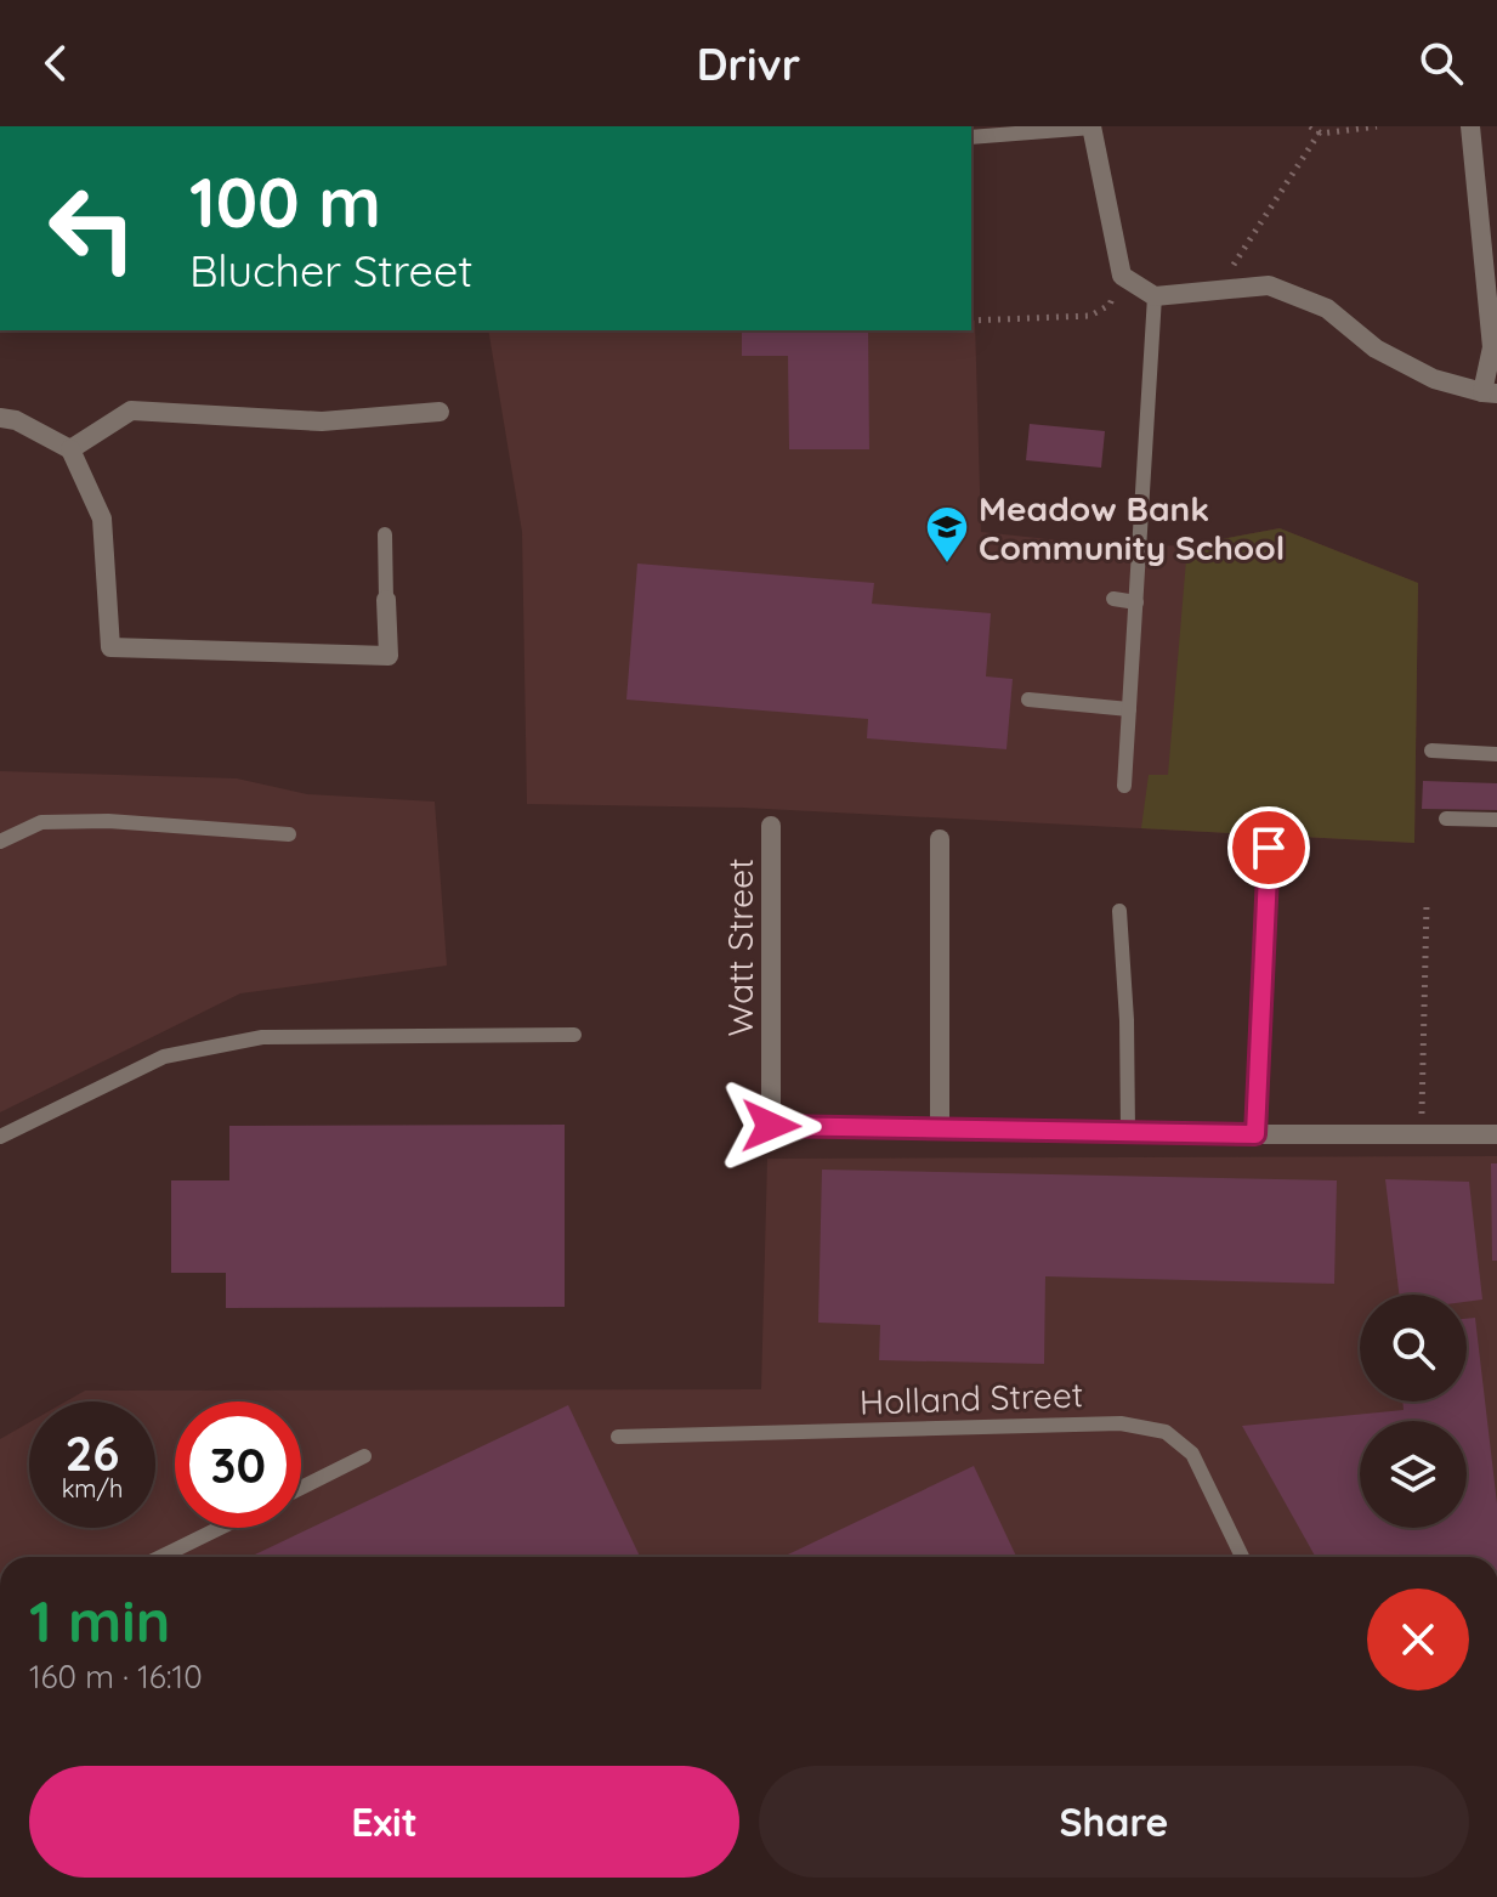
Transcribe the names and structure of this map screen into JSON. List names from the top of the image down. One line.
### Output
{"streets":{"street":["Watt Street"],"lane":["Holland Street"]},"places":{"school or university":["Meadow Bank Community School"]},"page":{"header":"Drivr","turn":["100 m","Blucher Street"],"speed":"26 km/h","limit":"30","heading":["1 min","160 m · 16:10"],"buttons":["Exit","Share"]}}
